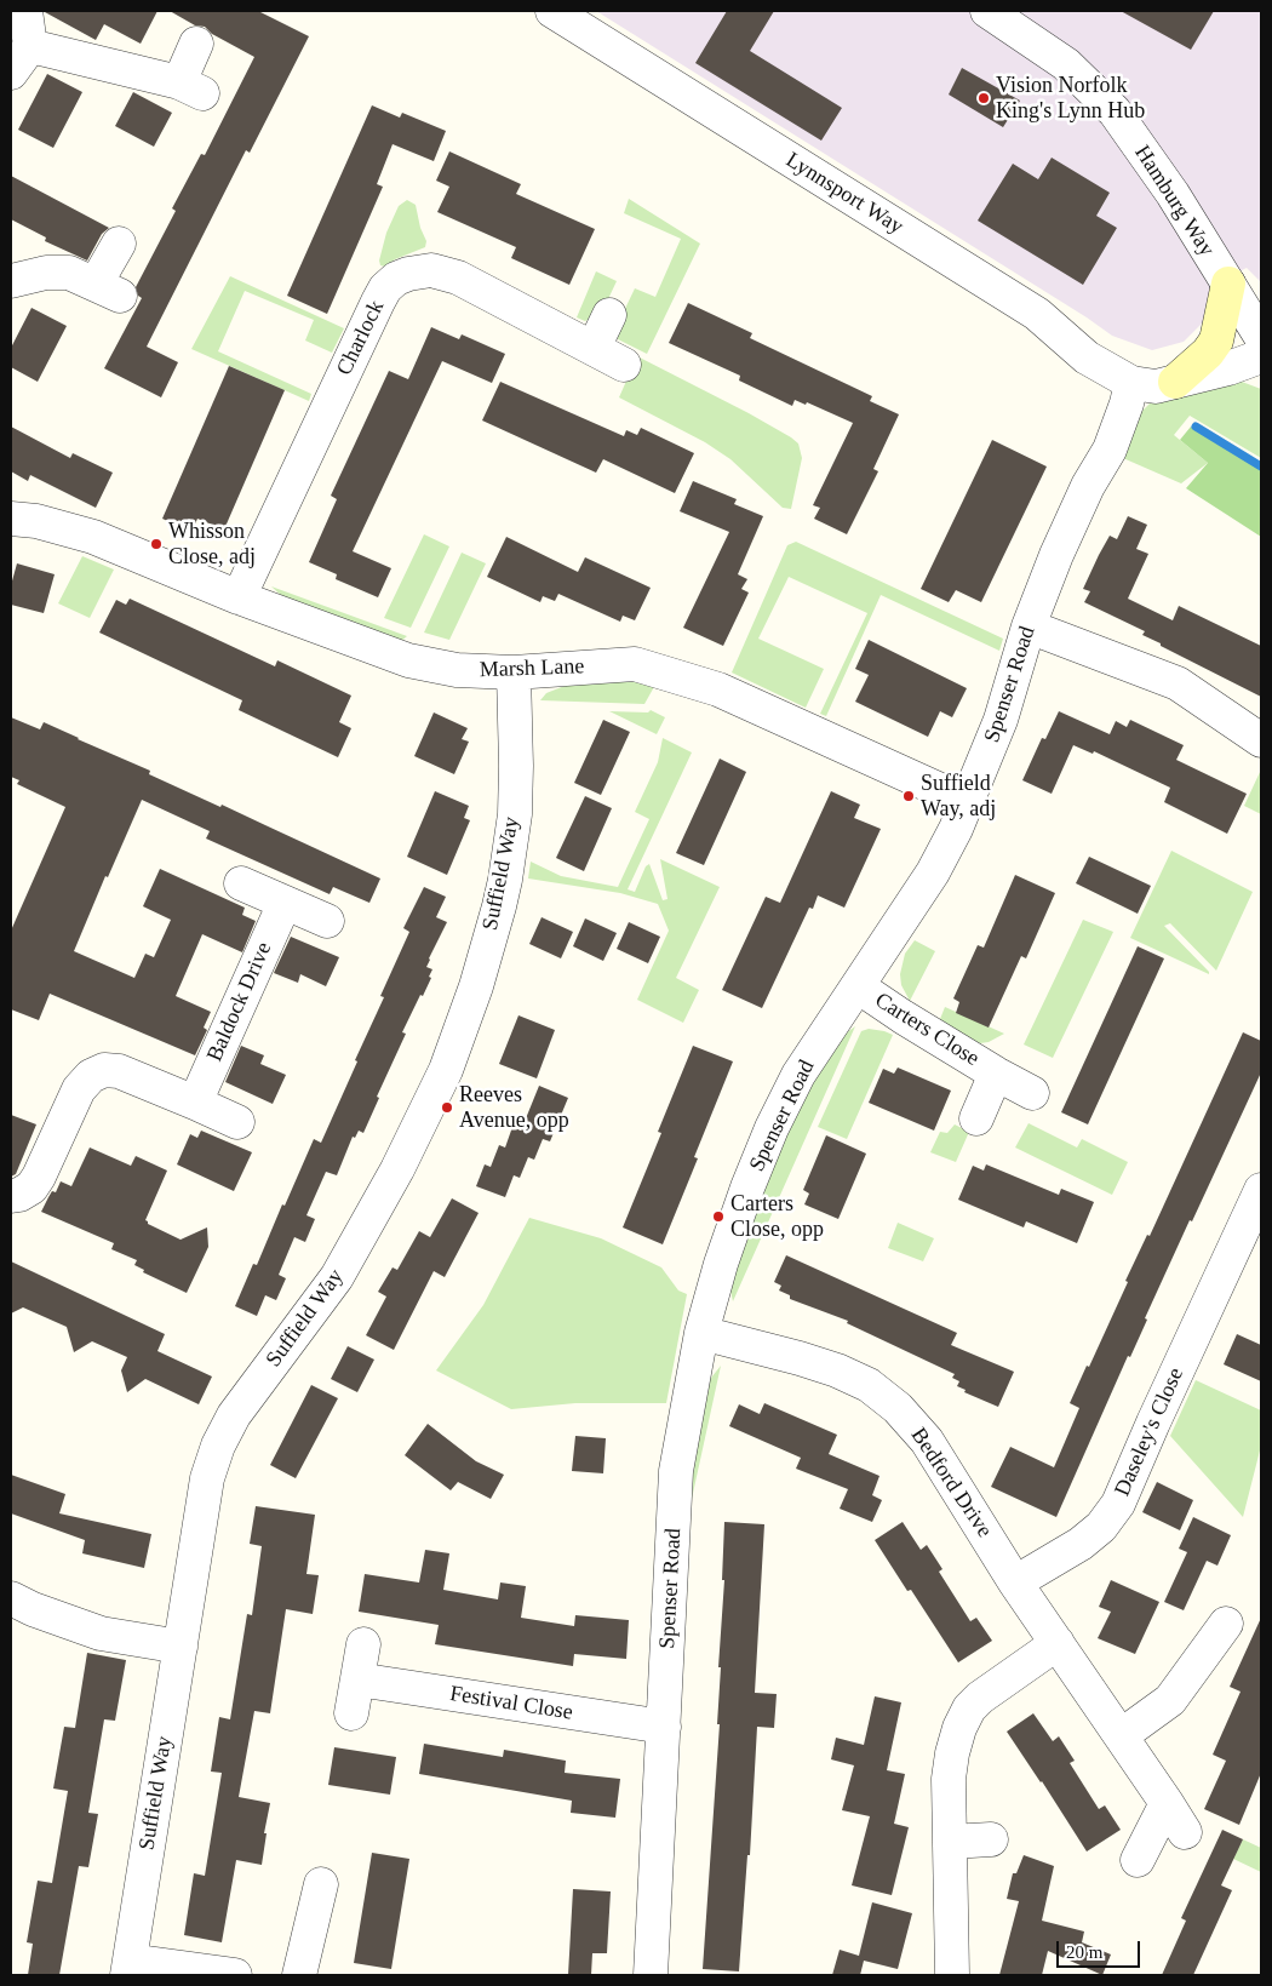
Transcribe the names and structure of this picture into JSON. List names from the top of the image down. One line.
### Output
{"streets":{"street":["Lynnsport Way","Hamburg Way","Charlock","Marsh Lane","Spenser Road","Suffield Way","Baldock Drive","Carters Close","Daseley's Close","Bedford Drive","Festival Close"]},"crossings":[["Lynnsport Way","Spenser Road"],["Charlock","Marsh Lane"],["Marsh Lane","Spenser Road"],["Marsh Lane","Suffield Way"],["Spenser Road","Carters Close"],["Spenser Road","Bedford Drive"],["Spenser Road","Festival Close"],["Daseley's Close","Bedford Drive"]],"places":["Vision Norfolk King's Lynn Hub","Whisson Close, adj","Suffield Way, adj","Reeves Avenue, opp","Carters Close, opp"],"scale_bar":"20 m"}
